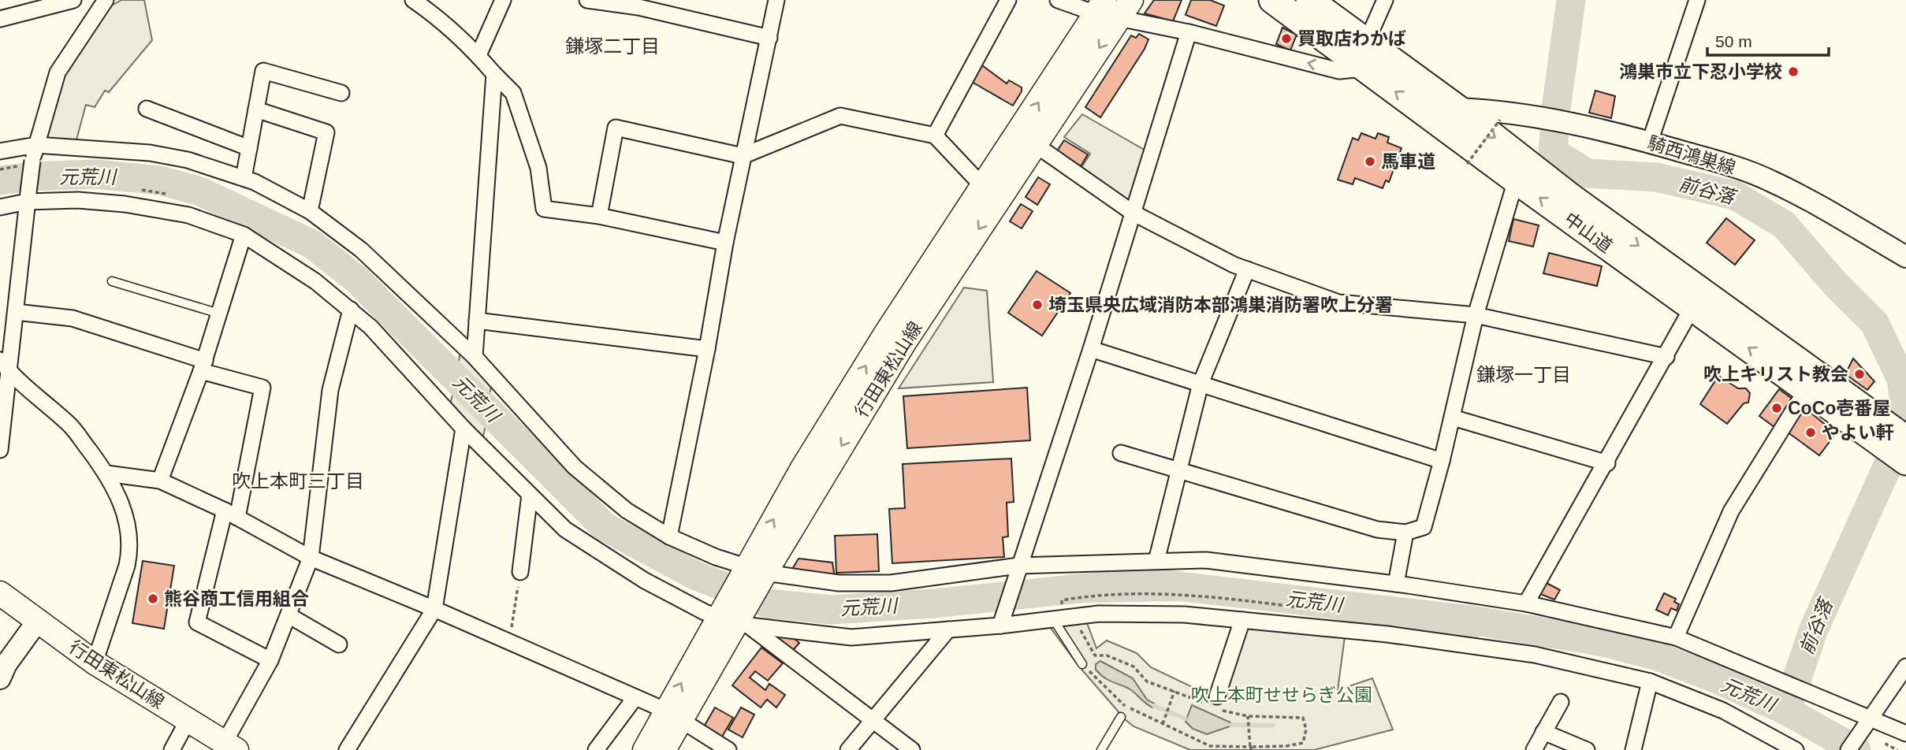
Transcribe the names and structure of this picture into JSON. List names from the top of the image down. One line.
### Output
{"streets":{"highway":["中山道"],"main road":["騎西鴻巣線","行田東松山線"]},"crossings":[["騎西鴻巣線","中山道"]],"districts":["鎌塚二丁目","鎌塚一丁目","吹上本町三丁目"],"water":["元荒川","前谷落"],"parks":["吹上本町せせらぎ公園"],"places":["買取店わかば","鴻巣市立下忍小学校","馬車道","埼玉県央広域消防本部鴻巣消防署吹上分署","吹上キリスト教会","CoCo壱番屋","やよい軒","熊谷商工信用組合"],"scale_bar":"50 m"}
